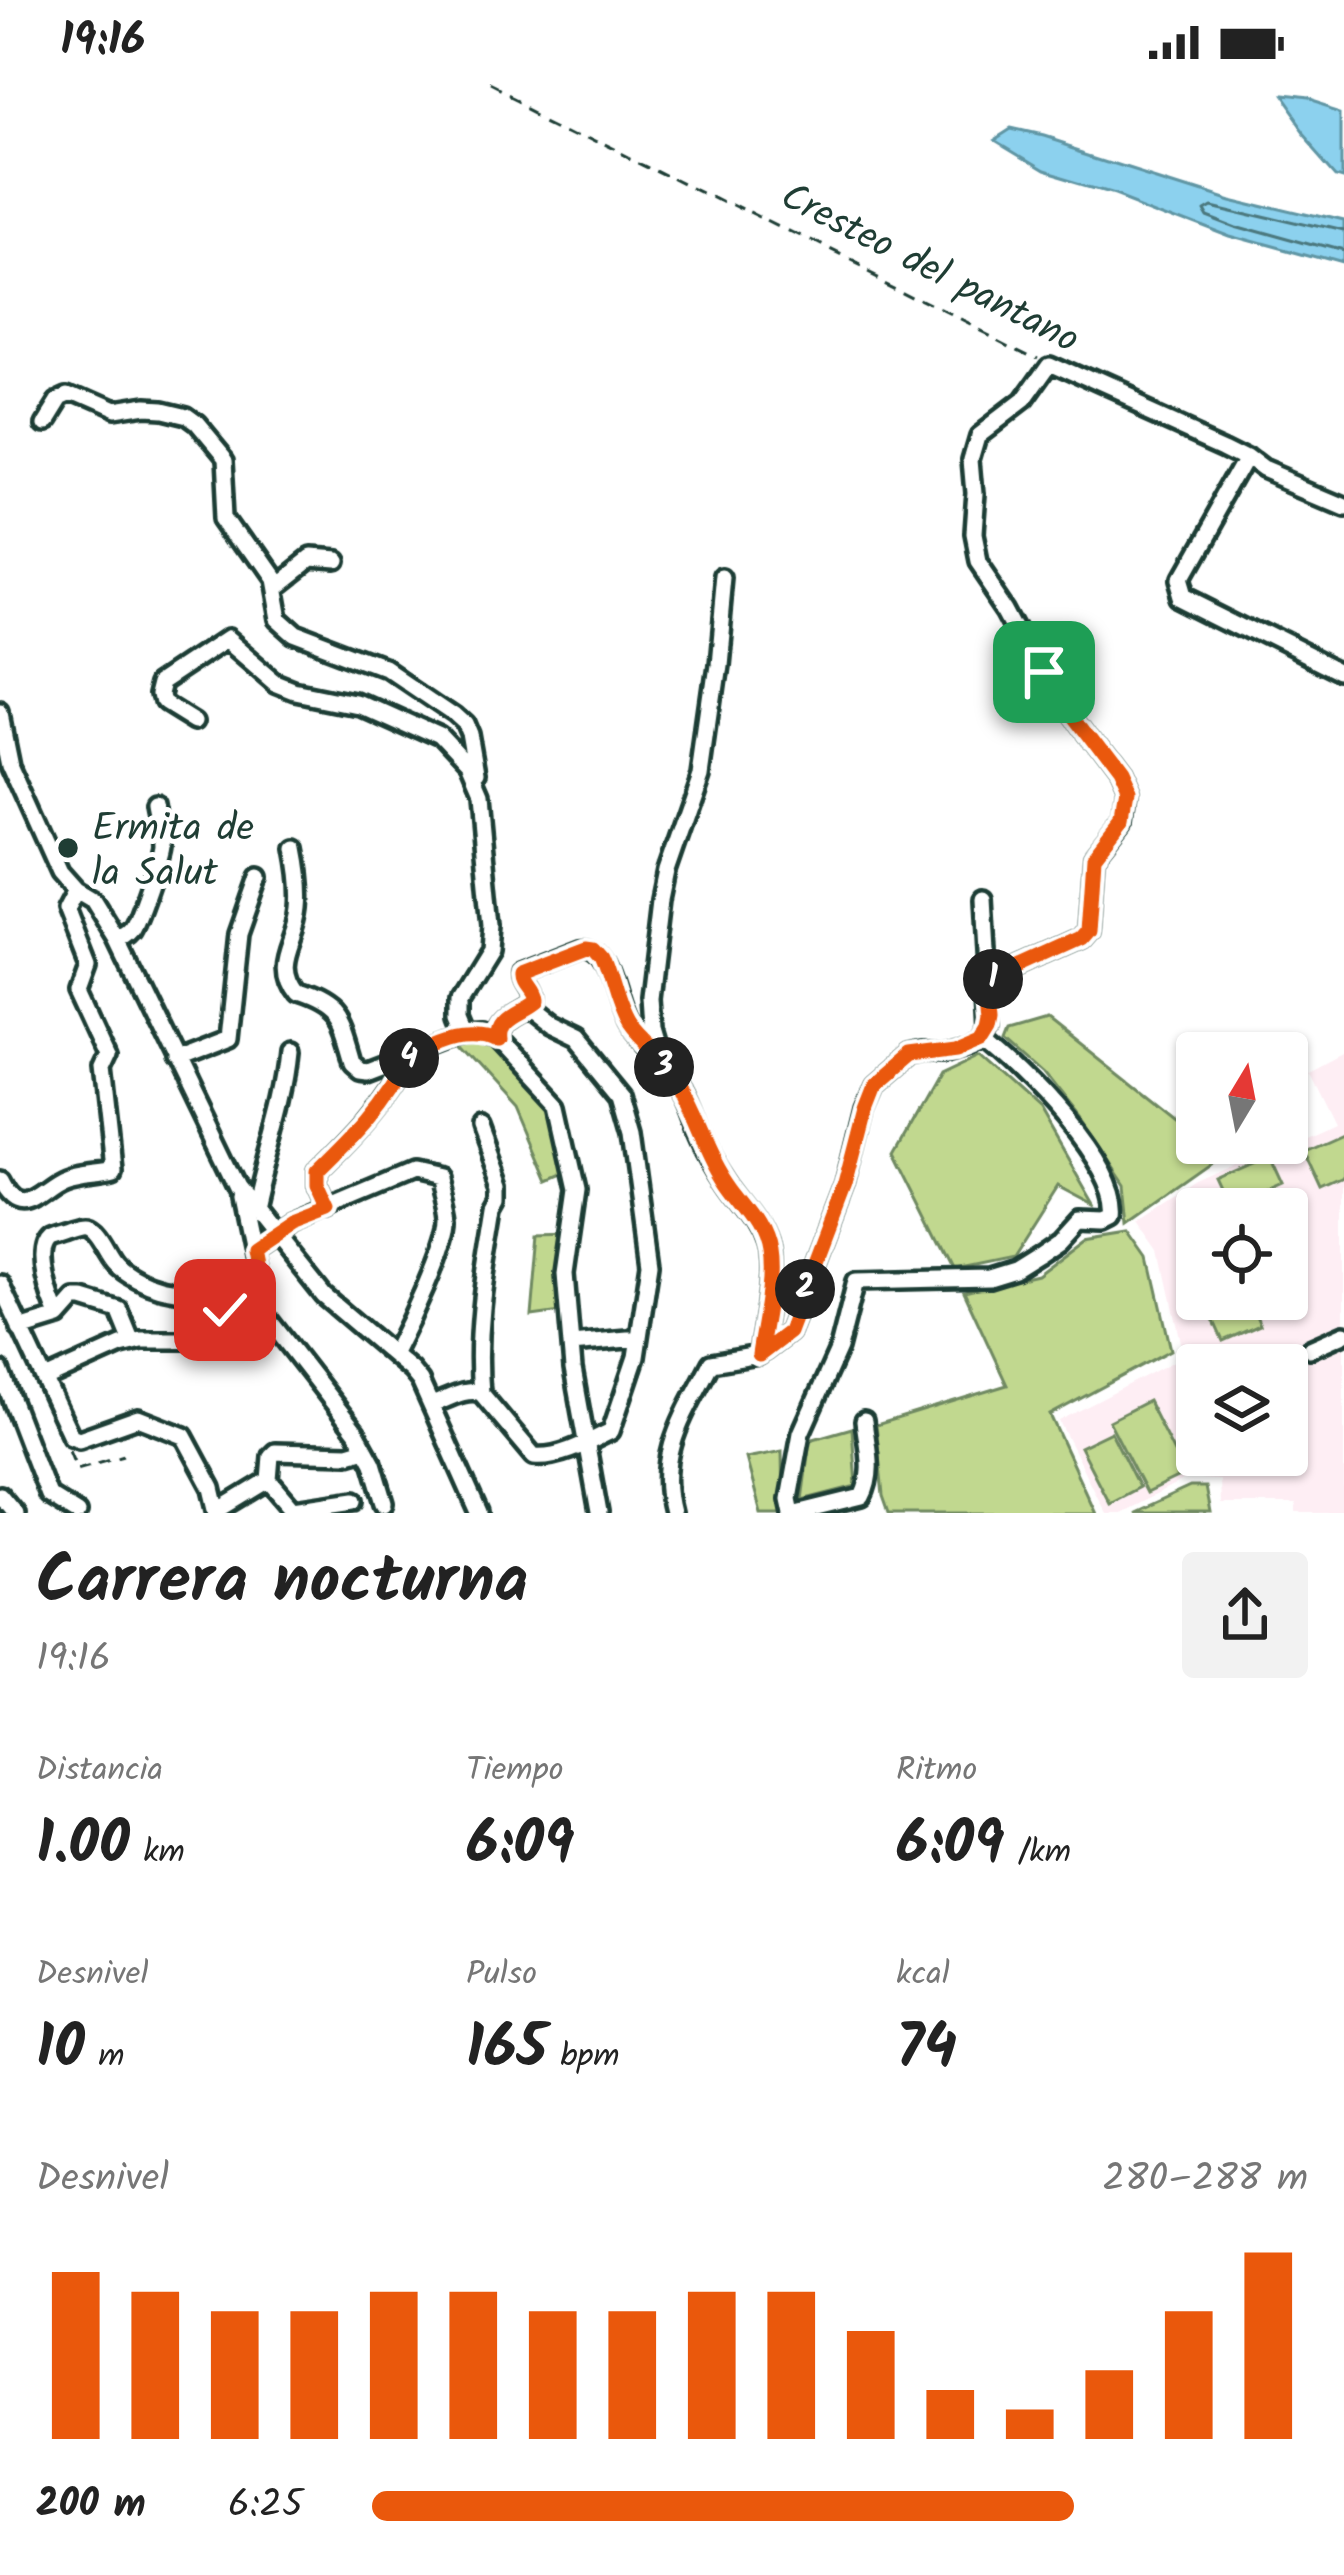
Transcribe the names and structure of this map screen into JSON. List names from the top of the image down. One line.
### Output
{"streets":{"street":["Cresteo del pantano"]},"places":["Ermita de la Salut"],"north":"top","page":{"status":"19:16","pins":["1","4","3","2"],"heading":["Carrera nocturna","19:16"],"stats":[["Distancia","1.00 km"],["Tiempo","6:09"],["Ritmo","6:09 /km"],["Desnivel","10 m"],["Pulso","165 bpm"],["kcal","74"]],"chart":["Desnivel","280–288 m"],"list":[{"name":"200 m","note":"6:25"}]}}
